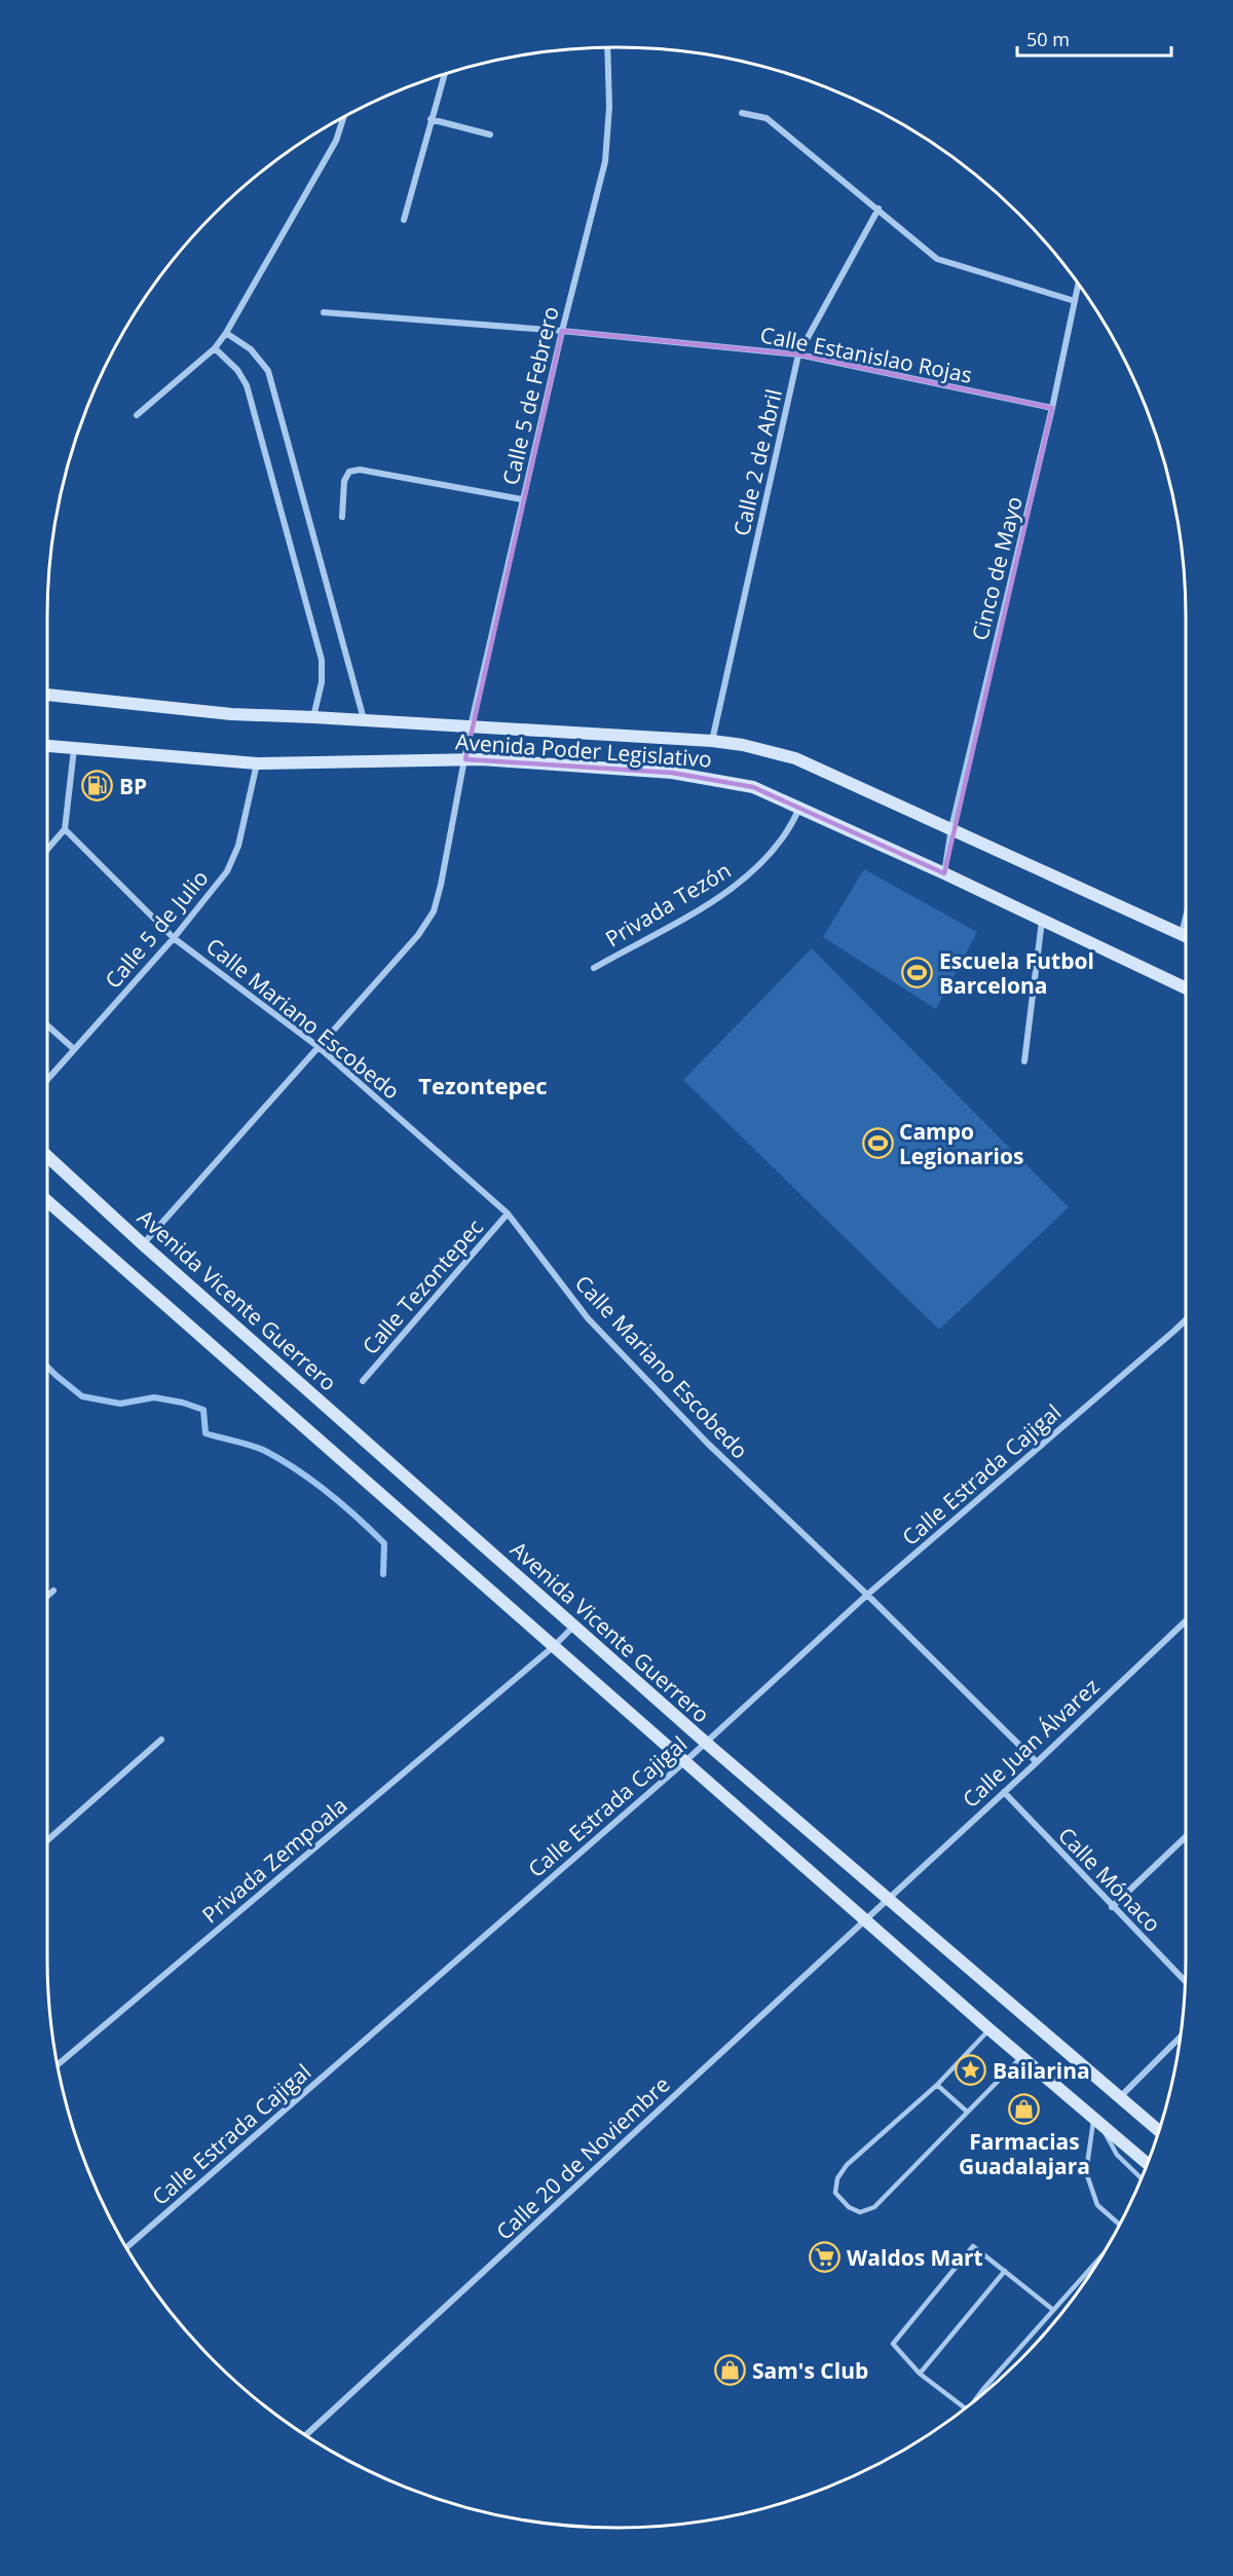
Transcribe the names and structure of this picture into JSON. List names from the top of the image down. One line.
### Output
{"streets":{"main road":["Avenida Poder Legislativo","Avenida Vicente Guerrero"],"street":["Calle Estanislao Rojas","Calle 5 de Febrero","Calle 2 de Abril","Cinco de Mayo","Privada Tezón","Calle 5 de Julio","Calle Mariano Escobedo","Calle Tezontepec","Calle Estrada Cajigal","Calle Juan Álvarez","Privada Zempoala","Calle Mónaco","Calle 20 de Noviembre"]},"crossings":[["Calle Estanislao Rojas","Calle 5 de Febrero"],["Calle Estanislao Rojas","Calle 2 de Abril"],["Calle Estanislao Rojas","Cinco de Mayo"],["Calle 5 de Febrero","Avenida Poder Legislativo"],["Calle 5 de Febrero","Calle Mariano Escobedo"],["Calle 5 de Febrero","Avenida Vicente Guerrero"],["Calle 2 de Abril","Avenida Poder Legislativo"],["Cinco de Mayo","Avenida Poder Legislativo"],["Avenida Poder Legislativo","Privada Tezón"],["Avenida Poder Legislativo","Calle 5 de Julio"],["Calle 5 de Julio","Calle Mariano Escobedo"],["Calle Mariano Escobedo","Calle Tezontepec"],["Calle Mariano Escobedo","Calle Estrada Cajigal"],["Calle Mariano Escobedo","Calle Juan Álvarez"],["Avenida Vicente Guerrero","Calle Estrada Cajigal"],["Avenida Vicente Guerrero","Calle Juan Álvarez"],["Avenida Vicente Guerrero","Privada Zempoala"],["Avenida Vicente Guerrero","Calle 20 de Noviembre"],["Calle Juan Álvarez","Calle Mónaco"],["Calle Juan Álvarez","Calle 20 de Noviembre"]],"districts":["Tezontepec"],"places":{"fuel station":["BP"],"sports":["Escuela Futbol Barcelona","Campo Legionarios"],"place":["Bailarina"],"shop":["Farmacias Guadalajara","Sam's Club"],"supermarket":["Waldos Mart"]},"scale_bar":"50 m"}
